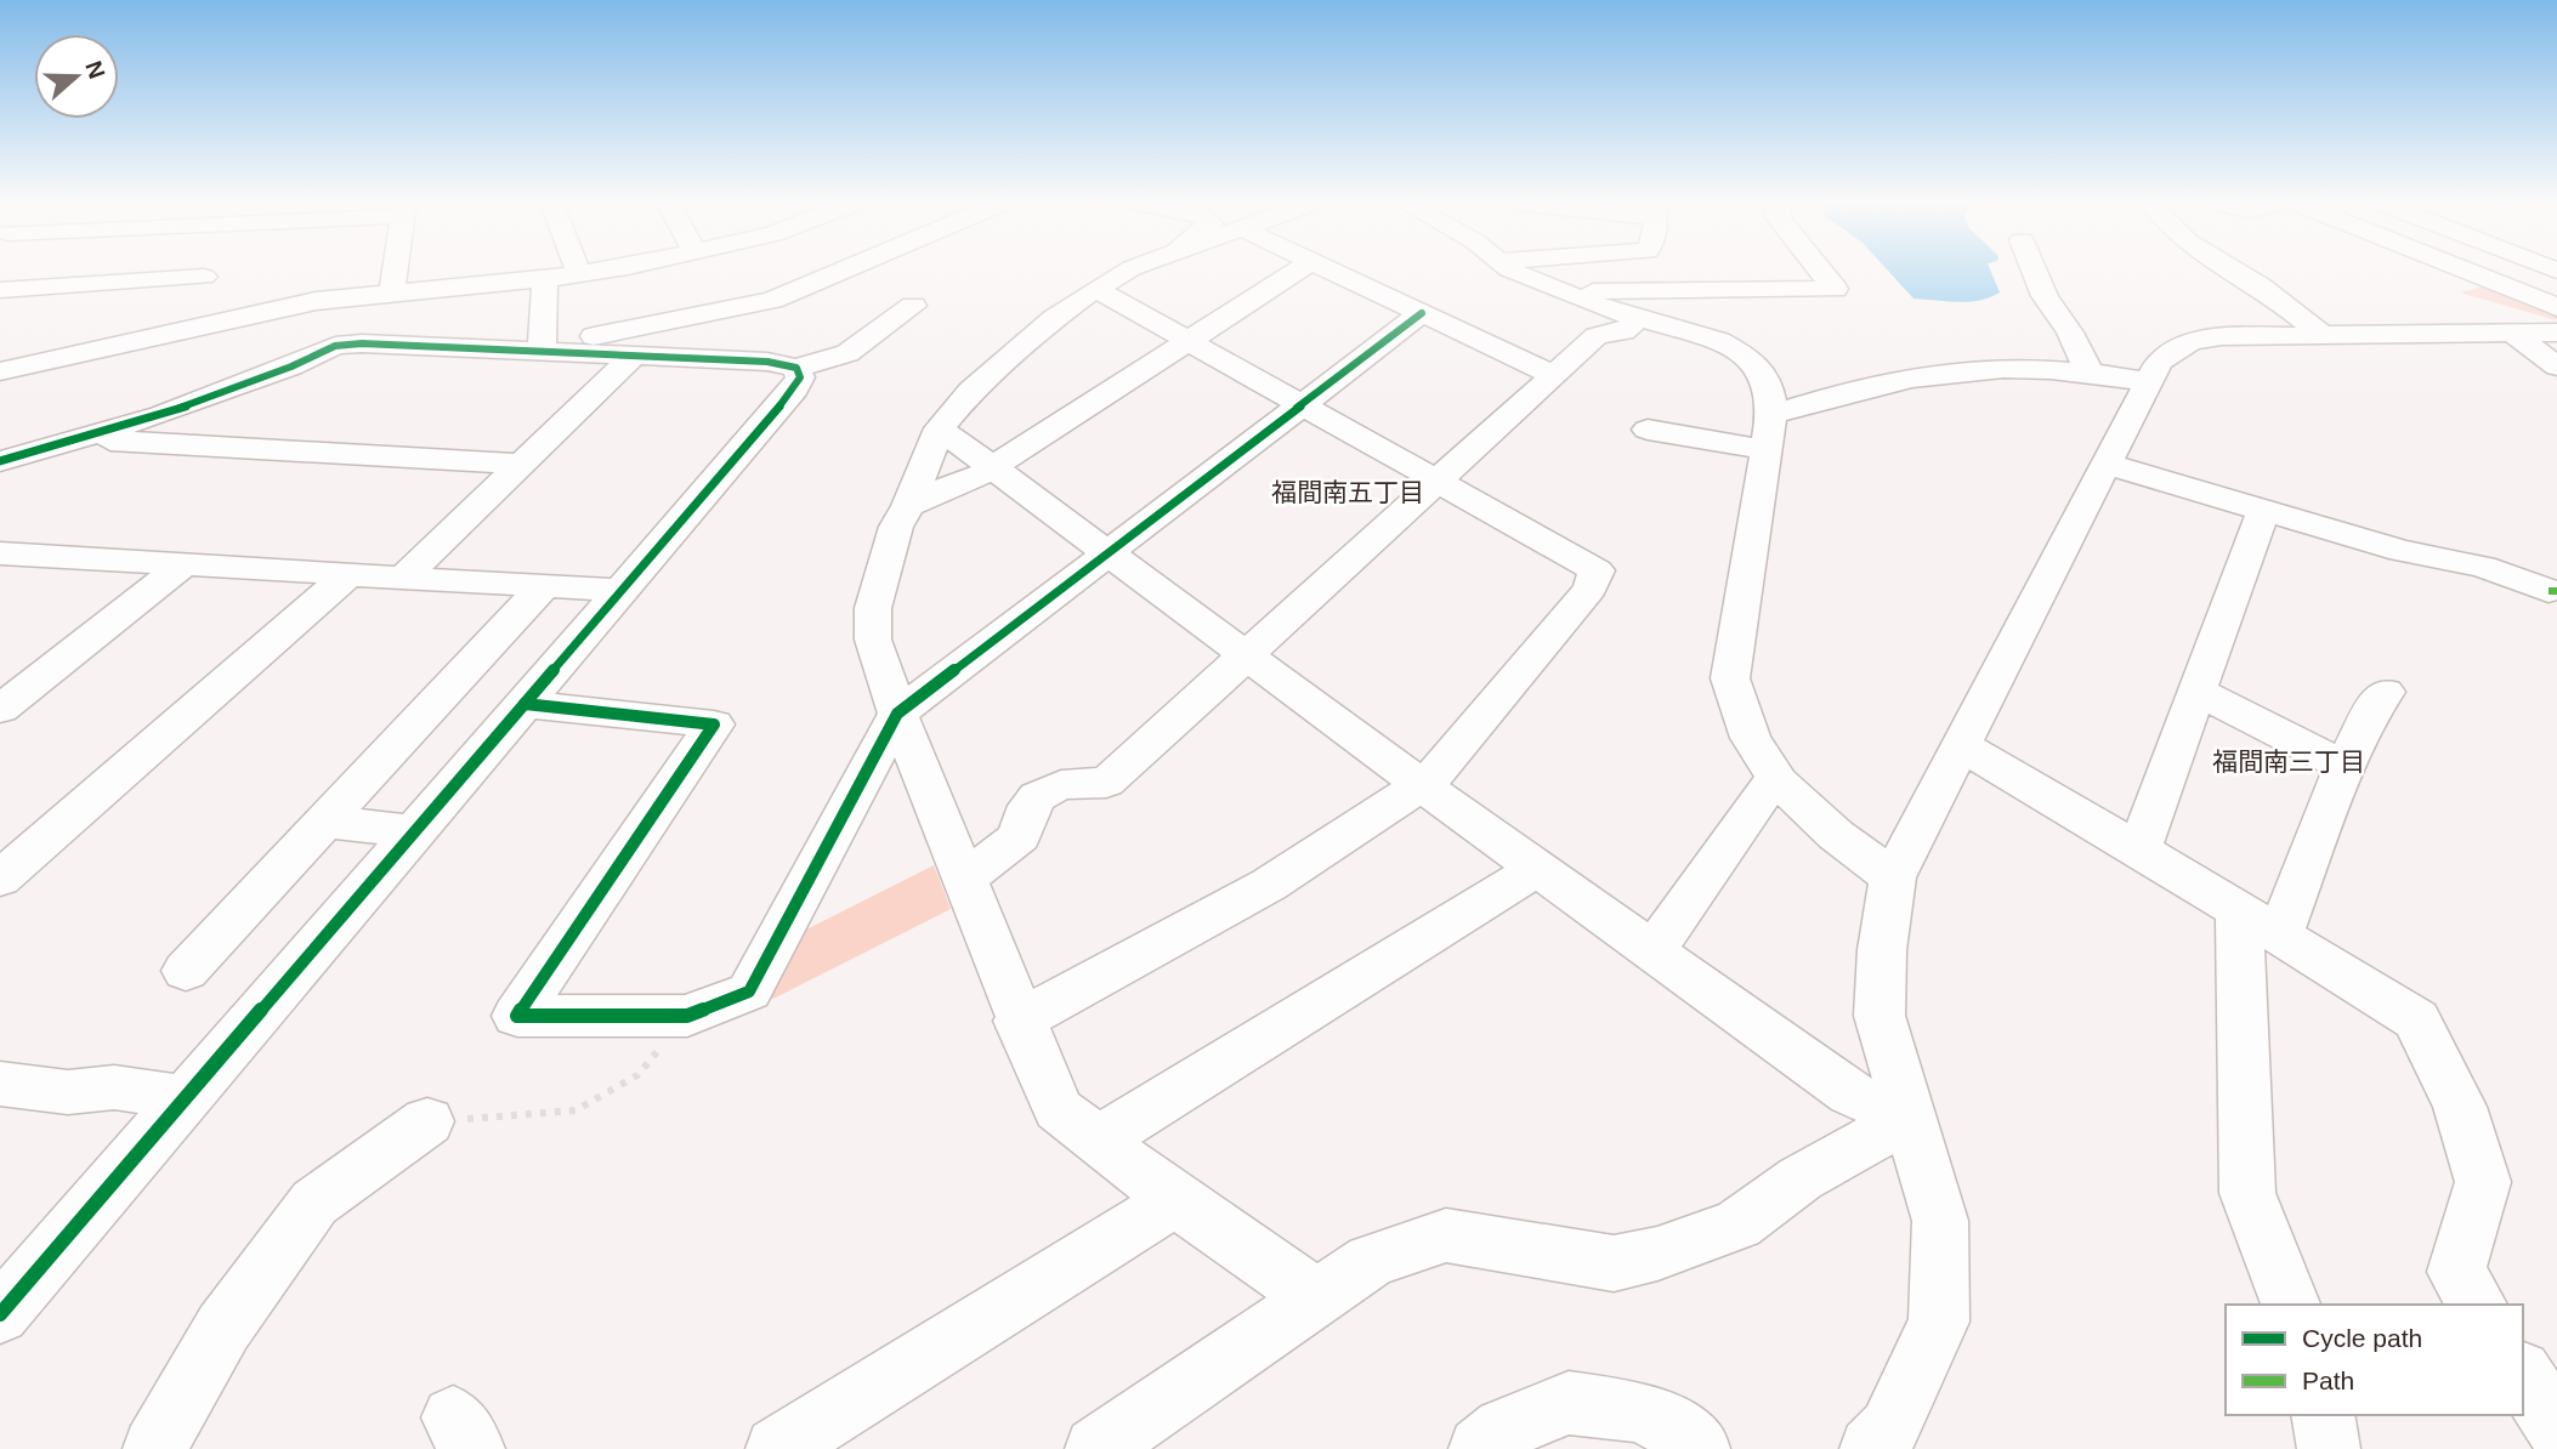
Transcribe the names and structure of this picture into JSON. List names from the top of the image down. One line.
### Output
{"districts":["福間南五丁目","福間南三丁目"],"legend":["Cycle path","Path"],"north":"right"}
